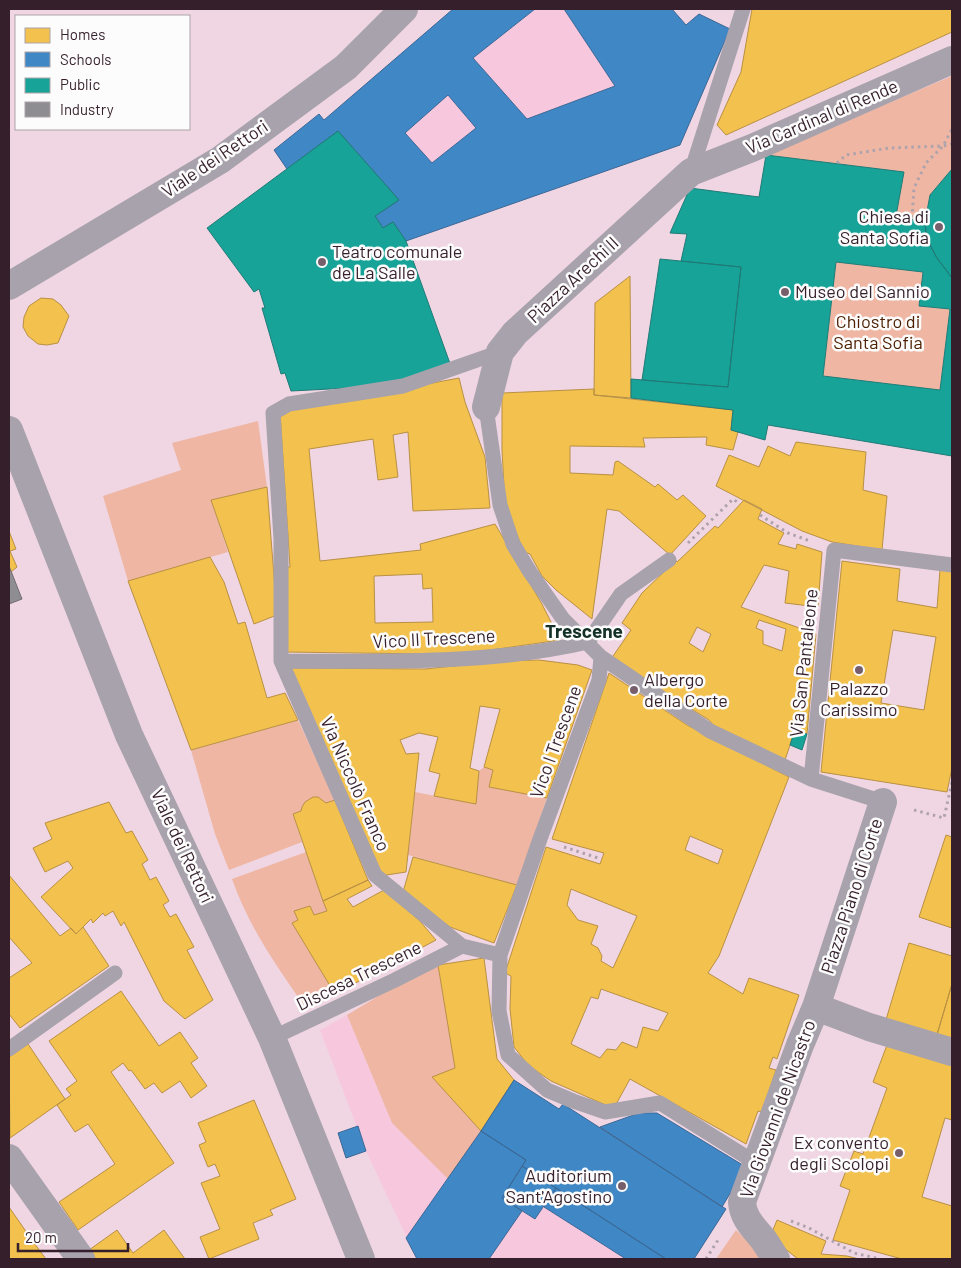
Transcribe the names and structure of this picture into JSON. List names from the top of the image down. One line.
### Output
{"streets":{"street":["Via Cardinal di Rende","Viale dei Rettori","Piazza Arechi II","Piazza Piano di Corte","Via Giovanni de Nicastro"],"lane":["Vico II Trescene","Via San Pantaleone","Vico I Trescene","Via Niccolò Franco","Discesa Trescene"]},"crossings":[["Via Cardinal di Rende","Piazza Arechi II"],["Viale dei Rettori","Discesa Trescene"],["Piazza Arechi II","Via Niccolò Franco"],["Piazza Arechi II","Piazza Piano di Corte"],["Vico II Trescene","Via Niccolò Franco"],["Vico II Trescene","Piazza Piano di Corte"],["Via San Pantaleone","Piazza Piano di Corte"],["Vico I Trescene","Via Niccolò Franco"],["Vico I Trescene","Piazza Piano di Corte"],["Via Niccolò Franco","Discesa Trescene"],["Piazza Piano di Corte","Via Giovanni de Nicastro"]],"districts":["Trescene"],"parks":["Chiostro di Santa Sofia"],"places":["Chiesa di Santa Sofia","Teatro comunale de La Salle","Museo del Sannio","Palazzo Carissimo","Albergo della Corte","Ex convento degli Scolopi","Auditorium Sant'Agostino"],"legend":["Homes","Schools","Public","Industry"],"scale_bar":"20 m"}
